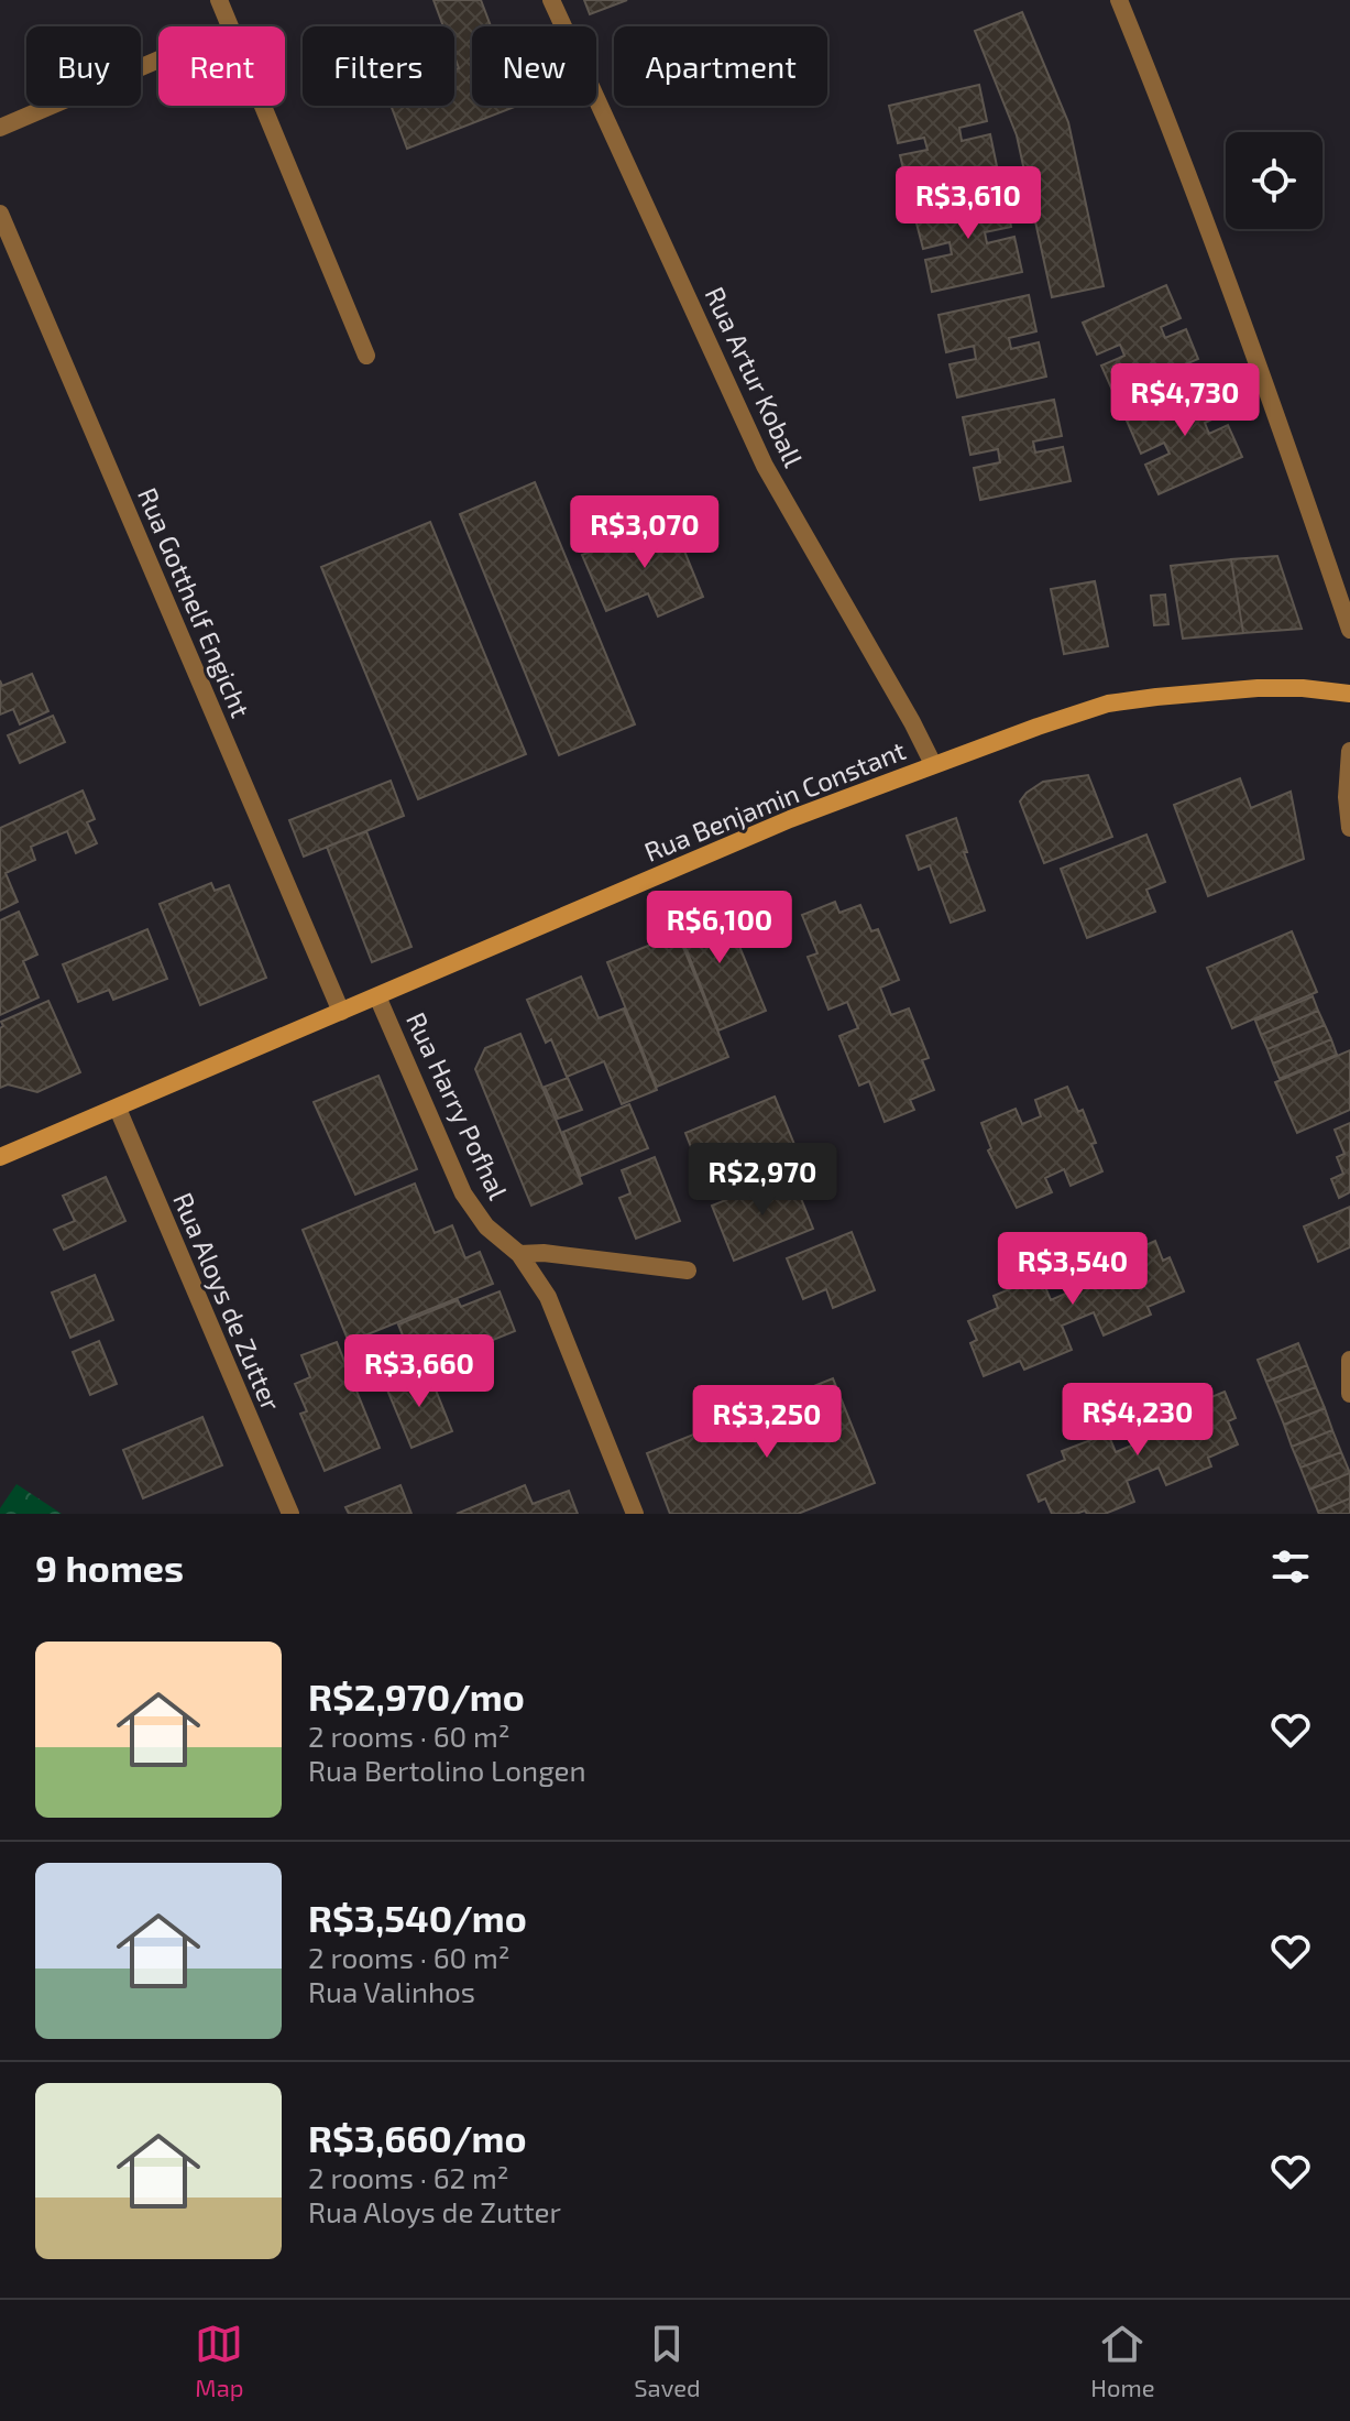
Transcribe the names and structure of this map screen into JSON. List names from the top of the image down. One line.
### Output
{"streets":{"main road":["Rua Benjamin Constant"],"street":["Rua Artur Koball","Rua Gotthelf Engicht","Rua Harry Pofhal","Rua Aloys de Zutter"]},"crossings":[["Rua Artur Koball","Rua Benjamin Constant"],["Rua Gotthelf Engicht","Rua Benjamin Constant"],["Rua Benjamin Constant","Rua Harry Pofhal"],["Rua Benjamin Constant","Rua Aloys de Zutter"]],"page":{"chip":["Buy","Rent","Filters","New","Apartment"],"price":["R$3,610","R$4,730","R$3,070","R$6,100","R$2,970","R$3,540","R$3,660","R$4,230","R$3,250"],"heading":"9 homes","list":[{"name":"R$2,970/mo","note":"2 rooms · 60 m² · Rua Bertolino Longen"},{"name":"R$3,540/mo","note":"2 rooms · 60 m² · Rua Valinhos"},{"name":"R$3,660/mo","note":"2 rooms · 62 m² · Rua Aloys de Zutter"}],"tabs":["Map","Saved","Home"]}}
